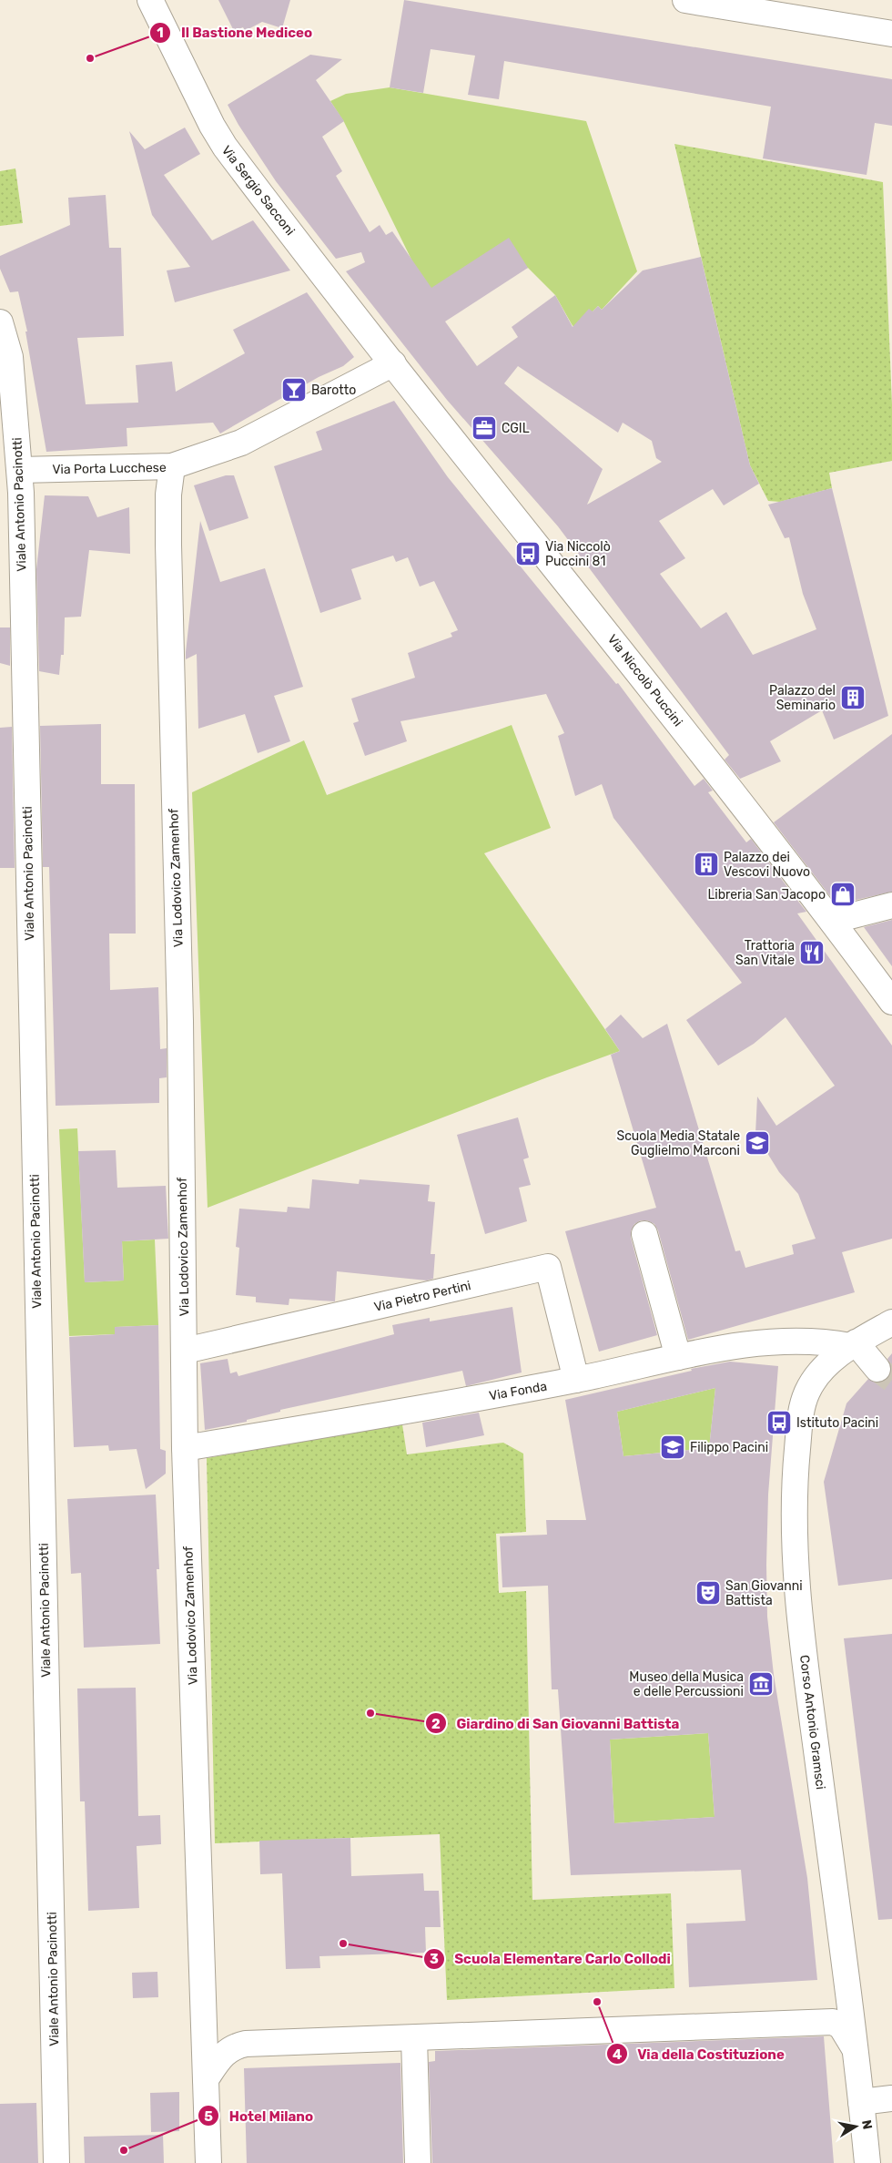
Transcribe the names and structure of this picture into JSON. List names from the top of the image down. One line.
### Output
{"streets":{"street":["Via Sergio Sacconi","Via Porta Lucchese","Viale Antonio Pacinotti","Via Niccolò Puccini","Via Lodovico Zamenhof","Via Pietro Pertini","Via Fonda","Corso Antonio Gramsci"]},"crossings":[["Via Sergio Sacconi","Via Porta Lucchese"],["Via Sergio Sacconi","Via Niccolò Puccini"],["Via Porta Lucchese","Viale Antonio Pacinotti"],["Via Porta Lucchese","Via Niccolò Puccini"],["Via Porta Lucchese","Via Lodovico Zamenhof"],["Via Lodovico Zamenhof","Via Pietro Pertini"],["Via Lodovico Zamenhof","Via Fonda"],["Via Pietro Pertini","Via Fonda"],["Via Fonda","Corso Antonio Gramsci"]],"places":{"other":["Il Bastione Mediceo","Giardino di San Giovanni Battista","Scuola Elementare Carlo Collodi","Via della Costituzione","Hotel Milano"],"bar":["Barotto"],"office":["CGIL"],"bus stop":["Via Niccolò Puccini 81","Istituto Pacini"],"building":["Palazzo del Seminario","Palazzo dei Vescovi Nuovo"],"shop":["Libreria San Jacopo"],"restaurant":["Trattoria San Vitale"],"school or university":["Scuola Media Statale Guglielmo Marconi","Filippo Pacini"],"theatre":["San Giovanni Battista"],"museum":["Museo della Musica e delle Percussioni"]},"north":"right"}
